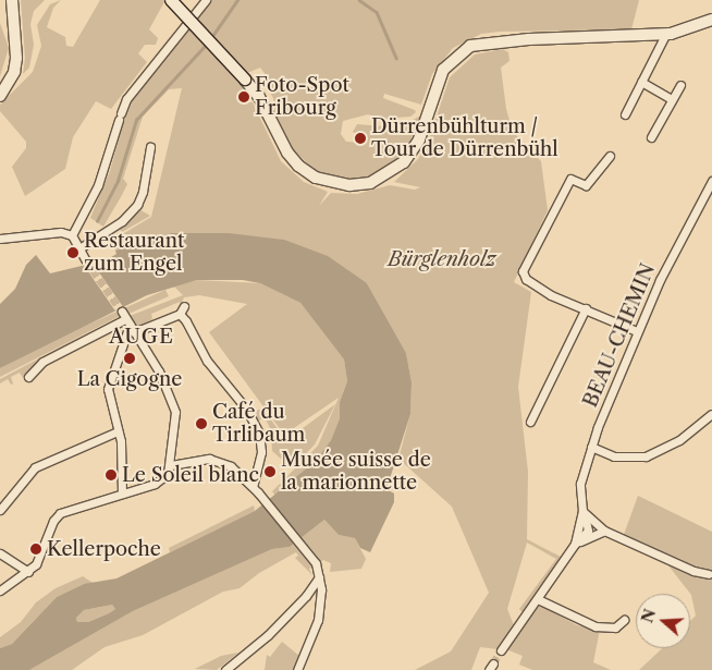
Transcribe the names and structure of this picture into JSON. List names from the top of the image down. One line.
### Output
{"streets":{"street":["BEAU-CHEMIN"]},"districts":["AUGE"],"parks":["Bürglenholz"],"places":["Foto-Spot Fribourg","Dürrenbühlturm / Tour de Dürrenbühl","Restaurant zum Engel","La Cigogne","Café du Tirlibaum","Musée suisse de la marionnette","Le Soleil blanc","Kellerpoche"],"north":"left"}
